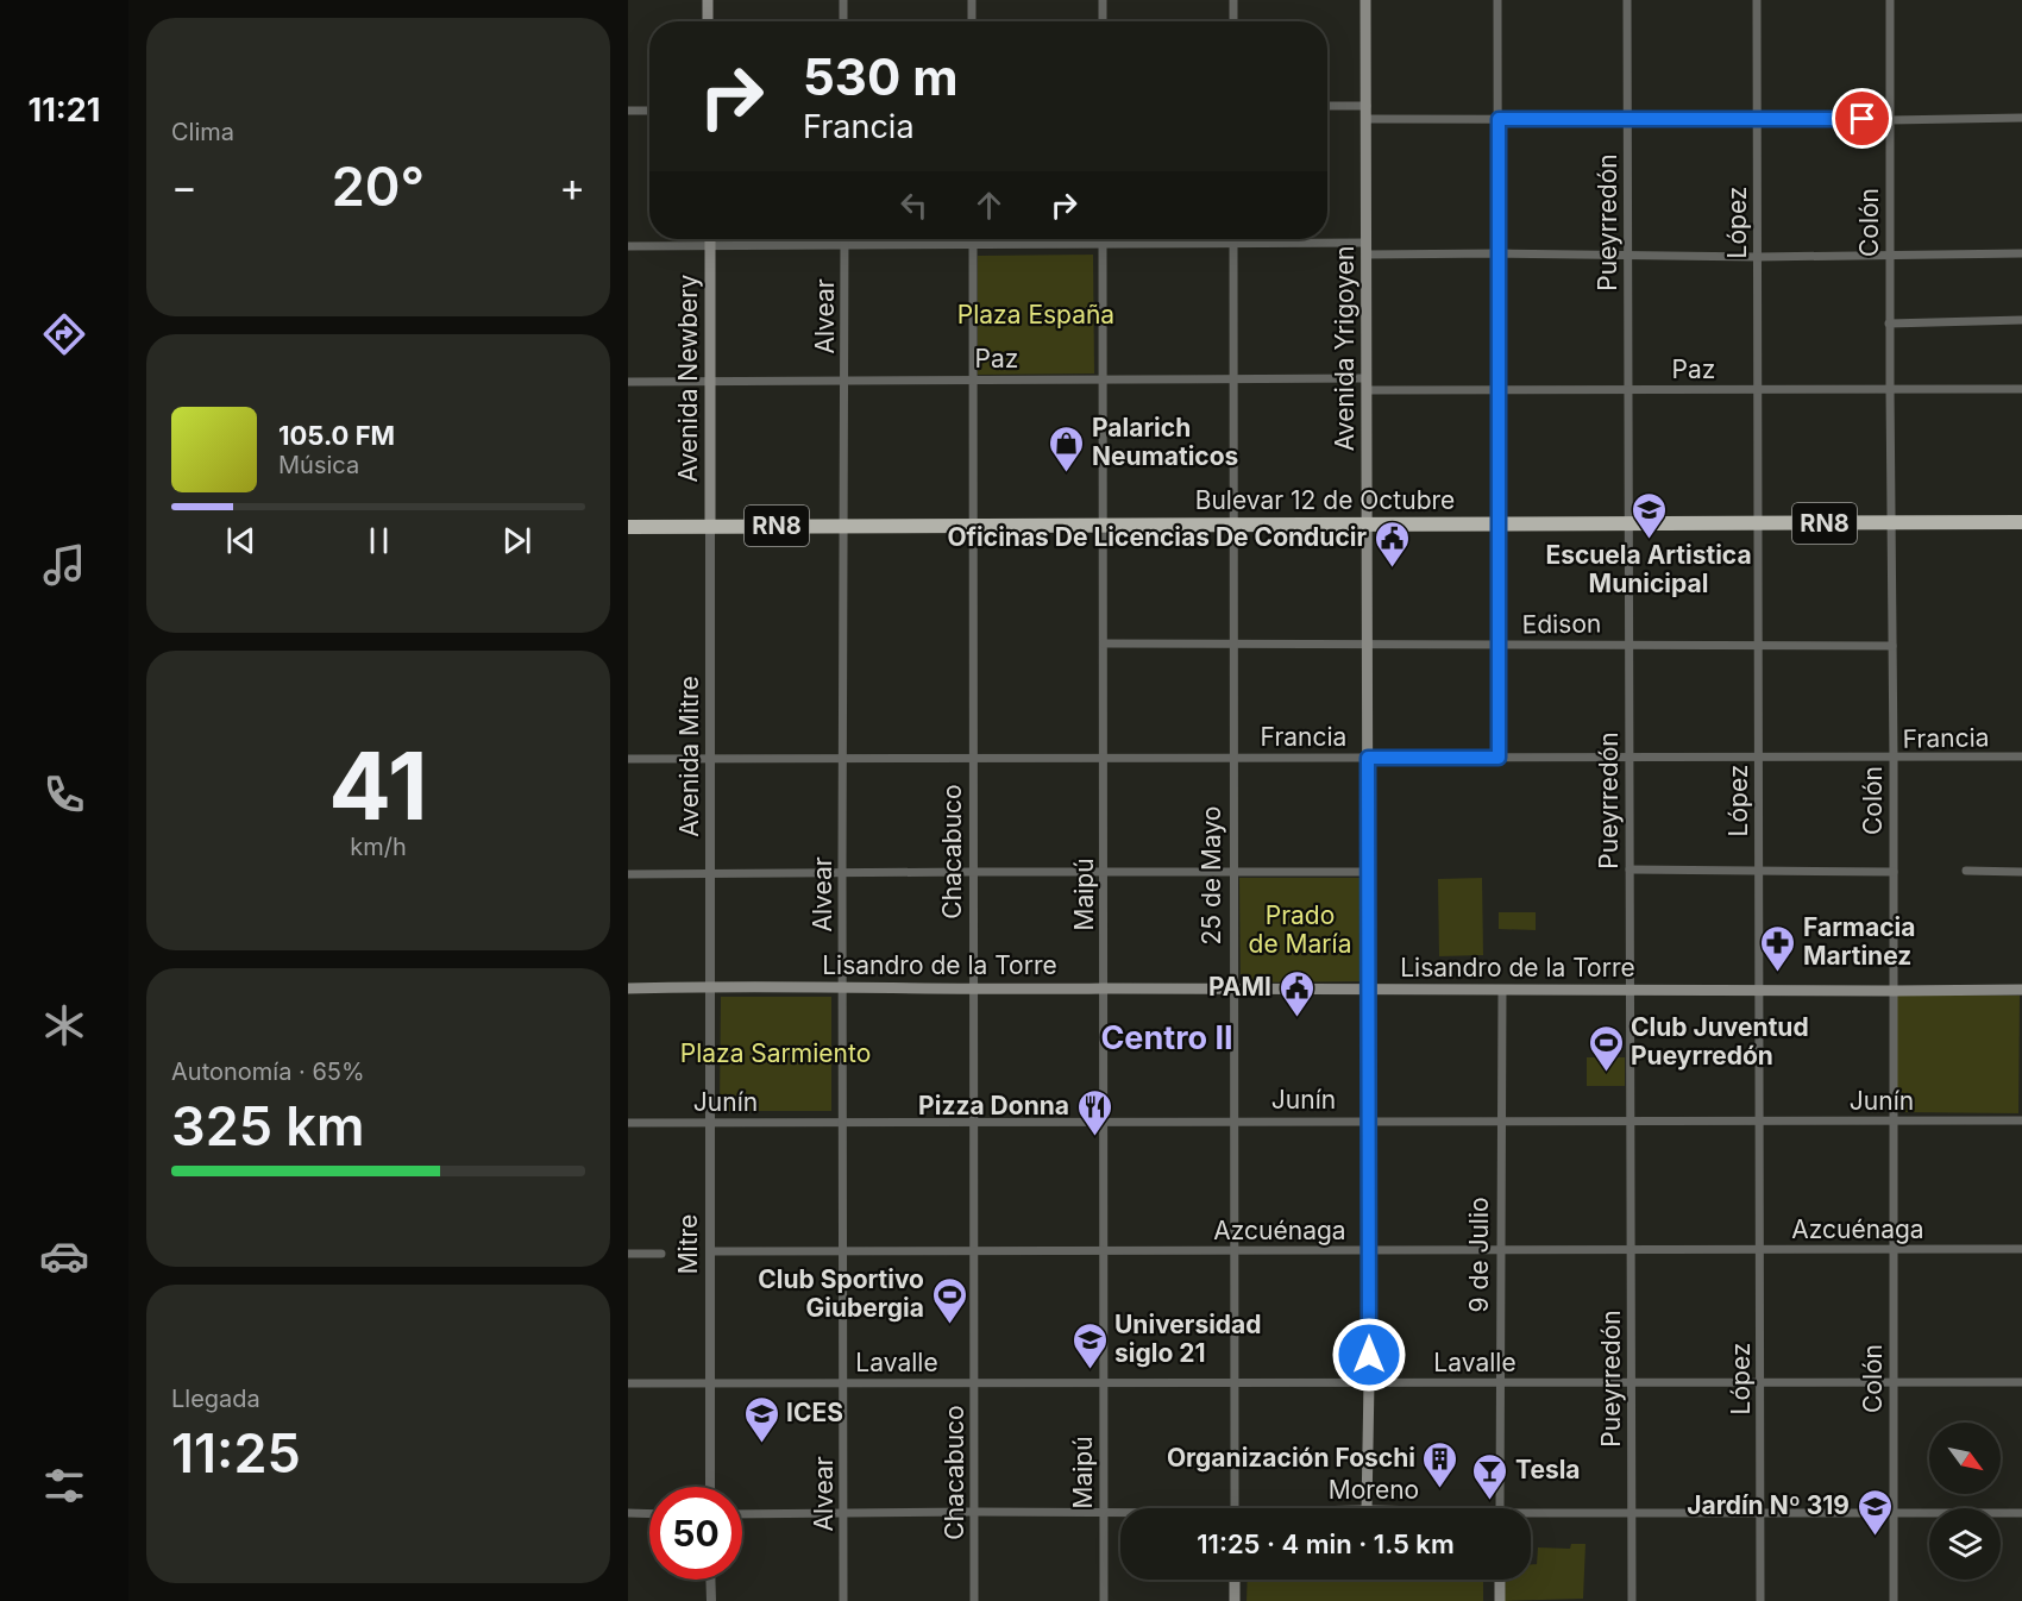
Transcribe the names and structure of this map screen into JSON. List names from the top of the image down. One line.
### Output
{"streets":{"highway":["Bulevar 12 de Octubre","RN8"],"main road":["Avenida Yrigoyen","Avenida Newbery","Lisandro de la Torre"],"street":["Pueyrredón","López","Colón","Alvear","Paz","Edison","Francia","Avenida Mitre","Chacabuco","25 de Mayo","Maipú","Junín","Azcuénaga","Mitre","9 de Julio","Lavalle","Moreno"]},"crossings":[["Pueyrredón","Paz"],["Pueyrredón","Bulevar 12 de Octubre"],["Pueyrredón","Edison"],["Pueyrredón","Francia"],["Pueyrredón","Lisandro de la Torre"],["Pueyrredón","Junín"],["Pueyrredón","Azcuénaga"],["Pueyrredón","Lavalle"],["Pueyrredón","Moreno"],["López","Paz"],["López","Bulevar 12 de Octubre"],["López","Edison"],["López","Francia"],["López","Lisandro de la Torre"],["López","Junín"],["López","Azcuénaga"],["López","Lavalle"],["López","Moreno"],["Colón","Paz"],["Colón","Bulevar 12 de Octubre"],["Colón","Edison"],["Colón","Francia"],["Colón","Lisandro de la Torre"],["Colón","Junín"],["Colón","Azcuénaga"],["Colón","Lavalle"],["Colón","Moreno"],["Alvear","Paz"],["Alvear","Bulevar 12 de Octubre"],["Alvear","Francia"],["Alvear","Lisandro de la Torre"],["Alvear","Junín"],["Alvear","Azcuénaga"],["Alvear","Lavalle"],["Alvear","Moreno"],["Avenida Yrigoyen","Paz"],["Avenida Yrigoyen","Bulevar 12 de Octubre"],["Avenida Yrigoyen","Edison"],["Avenida Yrigoyen","Francia"],["Avenida Yrigoyen","Lisandro de la Torre"],["Avenida Yrigoyen","Junín"],["Avenida Yrigoyen","Azcuénaga"],["Avenida Yrigoyen","Lavalle"],["Paz","Avenida Newbery"],["Paz","Chacabuco"],["Paz","25 de Mayo"],["Paz","Maipú"],["Avenida Newbery","Bulevar 12 de Octubre"],["Avenida Newbery","Avenida Mitre"],["Bulevar 12 de Octubre","Avenida Mitre"],["Bulevar 12 de Octubre","Chacabuco"],["Bulevar 12 de Octubre","25 de Mayo"],["Bulevar 12 de Octubre","Maipú"],["Edison","25 de Mayo"],["Edison","Maipú"],["Francia","Avenida Mitre"],["Francia","Chacabuco"],["Francia","25 de Mayo"],["Francia","Maipú"],["Avenida Mitre","Lisandro de la Torre"],["Avenida Mitre","Mitre"],["Chacabuco","Lisandro de la Torre"],["Chacabuco","Junín"],["Chacabuco","Azcuénaga"],["Chacabuco","Lavalle"],["Chacabuco","Moreno"],["25 de Mayo","Lisandro de la Torre"],["25 de Mayo","Junín"],["25 de Mayo","Azcuénaga"],["25 de Mayo","Lavalle"],["Maipú","Lisandro de la Torre"],["Maipú","Junín"],["Maipú","Azcuénaga"],["Maipú","Lavalle"],["Maipú","Moreno"],["Lisandro de la Torre","Mitre"],["Lisandro de la Torre","9 de Julio"],["Junín","Mitre"],["Junín","9 de Julio"],["Azcuénaga","Mitre"],["Azcuénaga","9 de Julio"],["Mitre","Lavalle"],["9 de Julio","Lavalle"]],"districts":["Centro II"],"parks":["Plaza España","Prado de María","Plaza Sarmiento"],"places":{"shop":["Palarich Neumaticos"],"school or university":["Escuela Artistica Municipal","Universidad siglo 21","ICES","Jardín Nº 319"],"public building":["Oficinas De Licencias De Conducir","PAMI"],"pharmacy":["Farmacia Martinez"],"sports":["Club Juventud Pueyrredón","Club Sportivo Giubergia"],"restaurant":["Pizza Donna"],"building":["Organización Foschi"],"bar":["Tesla"]},"north":"bottom right","page":{"tabs":"11:21","tile":["Clima",["41","km/h"],["Autonomía · 65%","325 km"],["Llegada","11:25"]],"turn":["530 m","Francia"],"heat":["−","20°","+"],"song":["105.0 FM","Música"],"limit":"50","trip":"11:25 · 4 min · 1.5 km"}}
